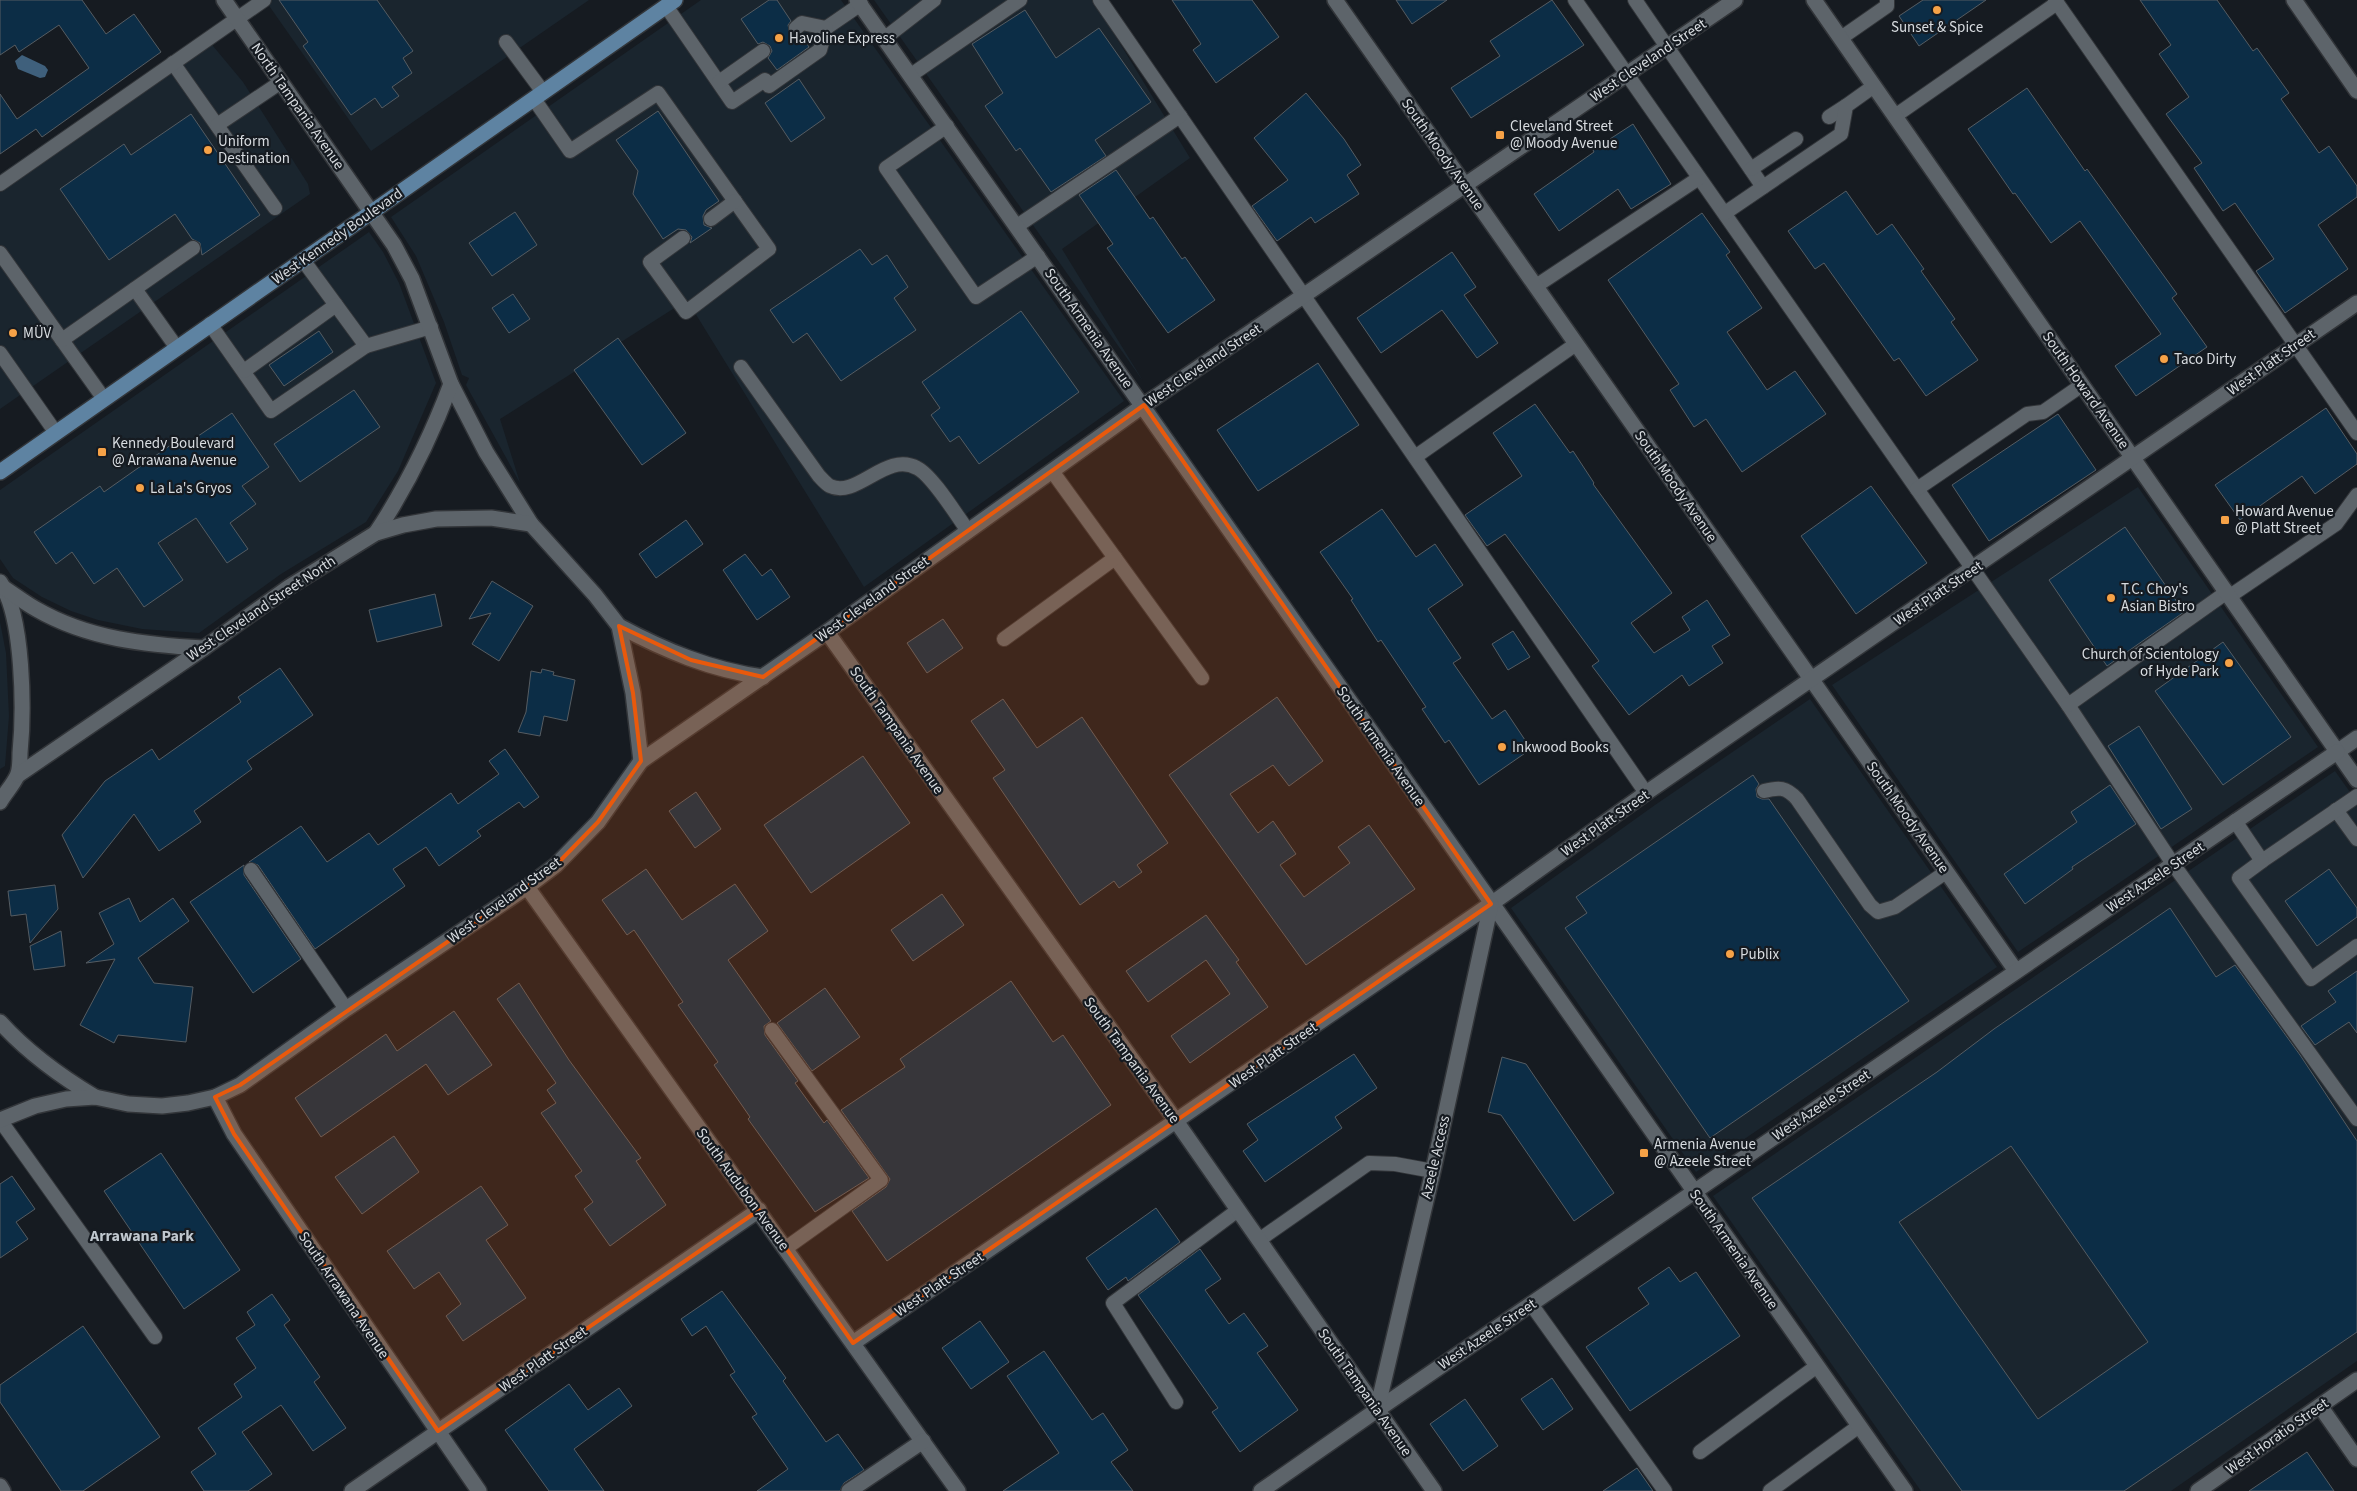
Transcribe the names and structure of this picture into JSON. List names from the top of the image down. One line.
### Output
{"streets":{"main road":["West Kennedy Boulevard"],"street":["West Cleveland Street","North Tampania Avenue","South Moody Avenue","South Armenia Avenue","West Platt Street","South Howard Avenue","West Cleveland Street North","South Tampania Avenue","West Azeele Street","Azeele Access","South Audubon Avenue","South Arrawana Avenue","West Horatio Street"]},"crossings":[["West Cleveland Street","South Moody Avenue"],["West Cleveland Street","South Armenia Avenue"],["West Cleveland Street","South Tampania Avenue"],["West Cleveland Street","South Audubon Avenue"],["West Cleveland Street","South Arrawana Avenue"],["North Tampania Avenue","West Kennedy Boulevard"],["South Moody Avenue","West Platt Street"],["South Moody Avenue","West Azeele Street"],["South Armenia Avenue","West Platt Street"],["South Armenia Avenue","West Azeele Street"],["South Armenia Avenue","Azeele Access"],["West Platt Street","South Howard Avenue"],["West Platt Street","South Tampania Avenue"],["West Platt Street","Azeele Access"],["West Platt Street","South Audubon Avenue"],["West Platt Street","South Arrawana Avenue"],["South Howard Avenue","West Azeele Street"],["South Tampania Avenue","West Azeele Street"],["South Tampania Avenue","Azeele Access"],["West Azeele Street","Azeele Access"]],"districts":["Arrawana Park"],"places":{"other":["Sunset & Spice","Havoline Express","Uniform Destination","MÜV","Taco Dirty","La La's Gryos","T.C. Choy's Asian Bistro","Church of Scientology of Hyde Park","Inkwood Books","Publix"],"transit":["Cleveland Street @ Moody Avenue","Kennedy Boulevard @ Arrawana Avenue","Howard Avenue @ Platt Street","Armenia Avenue @ Azeele Street"]}}
